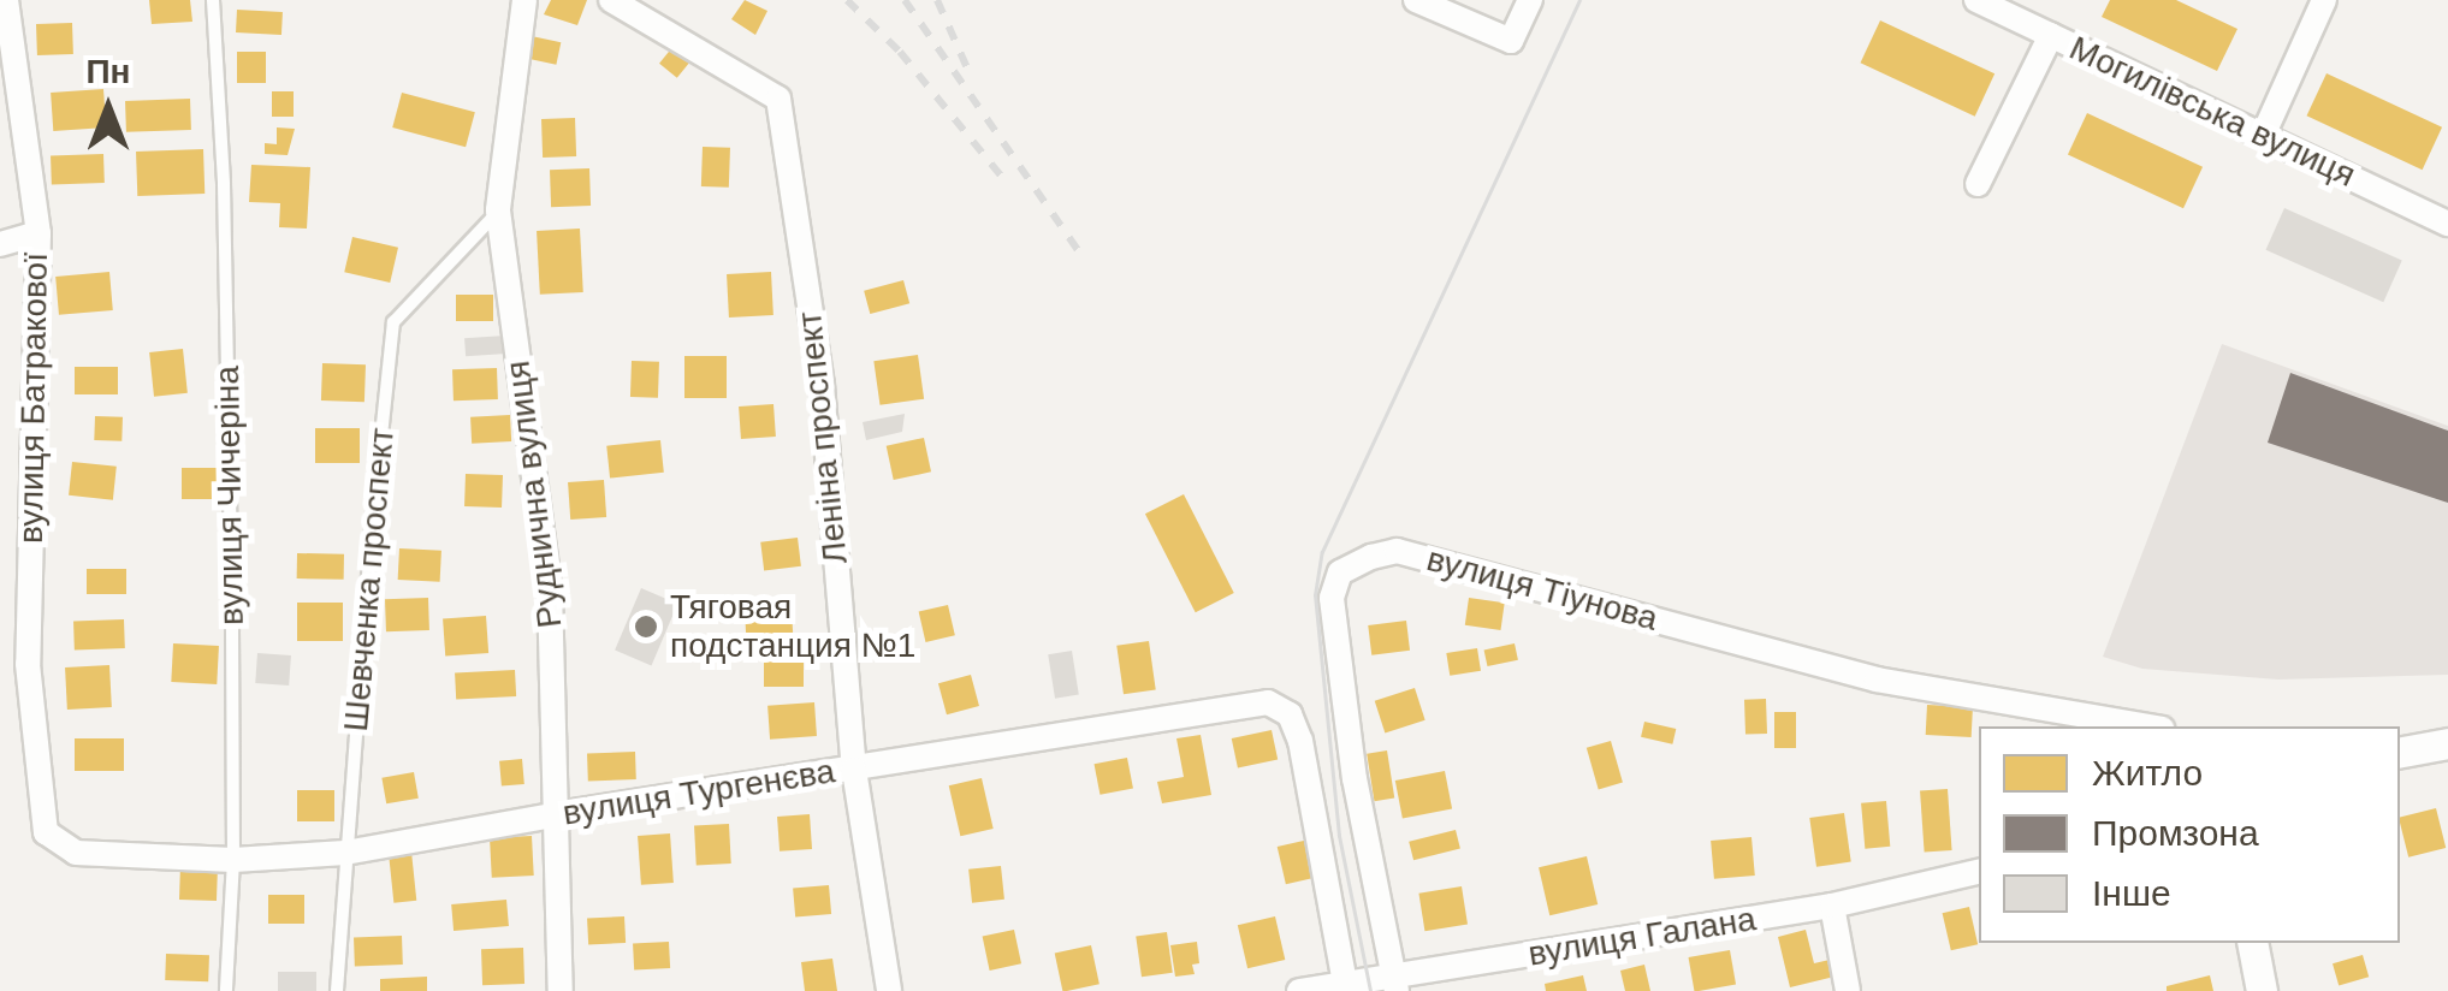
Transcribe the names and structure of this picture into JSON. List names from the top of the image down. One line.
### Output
{"streets":{"street":["Могилівська вулиця","вулиця Батракової","Леніна проспект","Руднична вулиця","вулиця Тіунова","вулиця Тургенєва","вулиця Галана"],"lane":["вулиця Чичеріна","Шевченка проспект"]},"crossings":[["вулиця Батракової","вулиця Тургенєва"],["Леніна проспект","вулиця Тургенєва"],["Руднична вулиця","Шевченка проспект"],["Руднична вулиця","вулиця Тургенєва"],["вулиця Чичеріна","вулиця Тургенєва"],["Шевченка проспект","вулиця Тургенєва"],["вулиця Тіунова","вулиця Галана"],["вулиця Тургенєва","вулиця Галана"]],"places":["Тяговая подстанция №1"],"legend":["Житло","Промзона","Інше"],"north":"top"}
